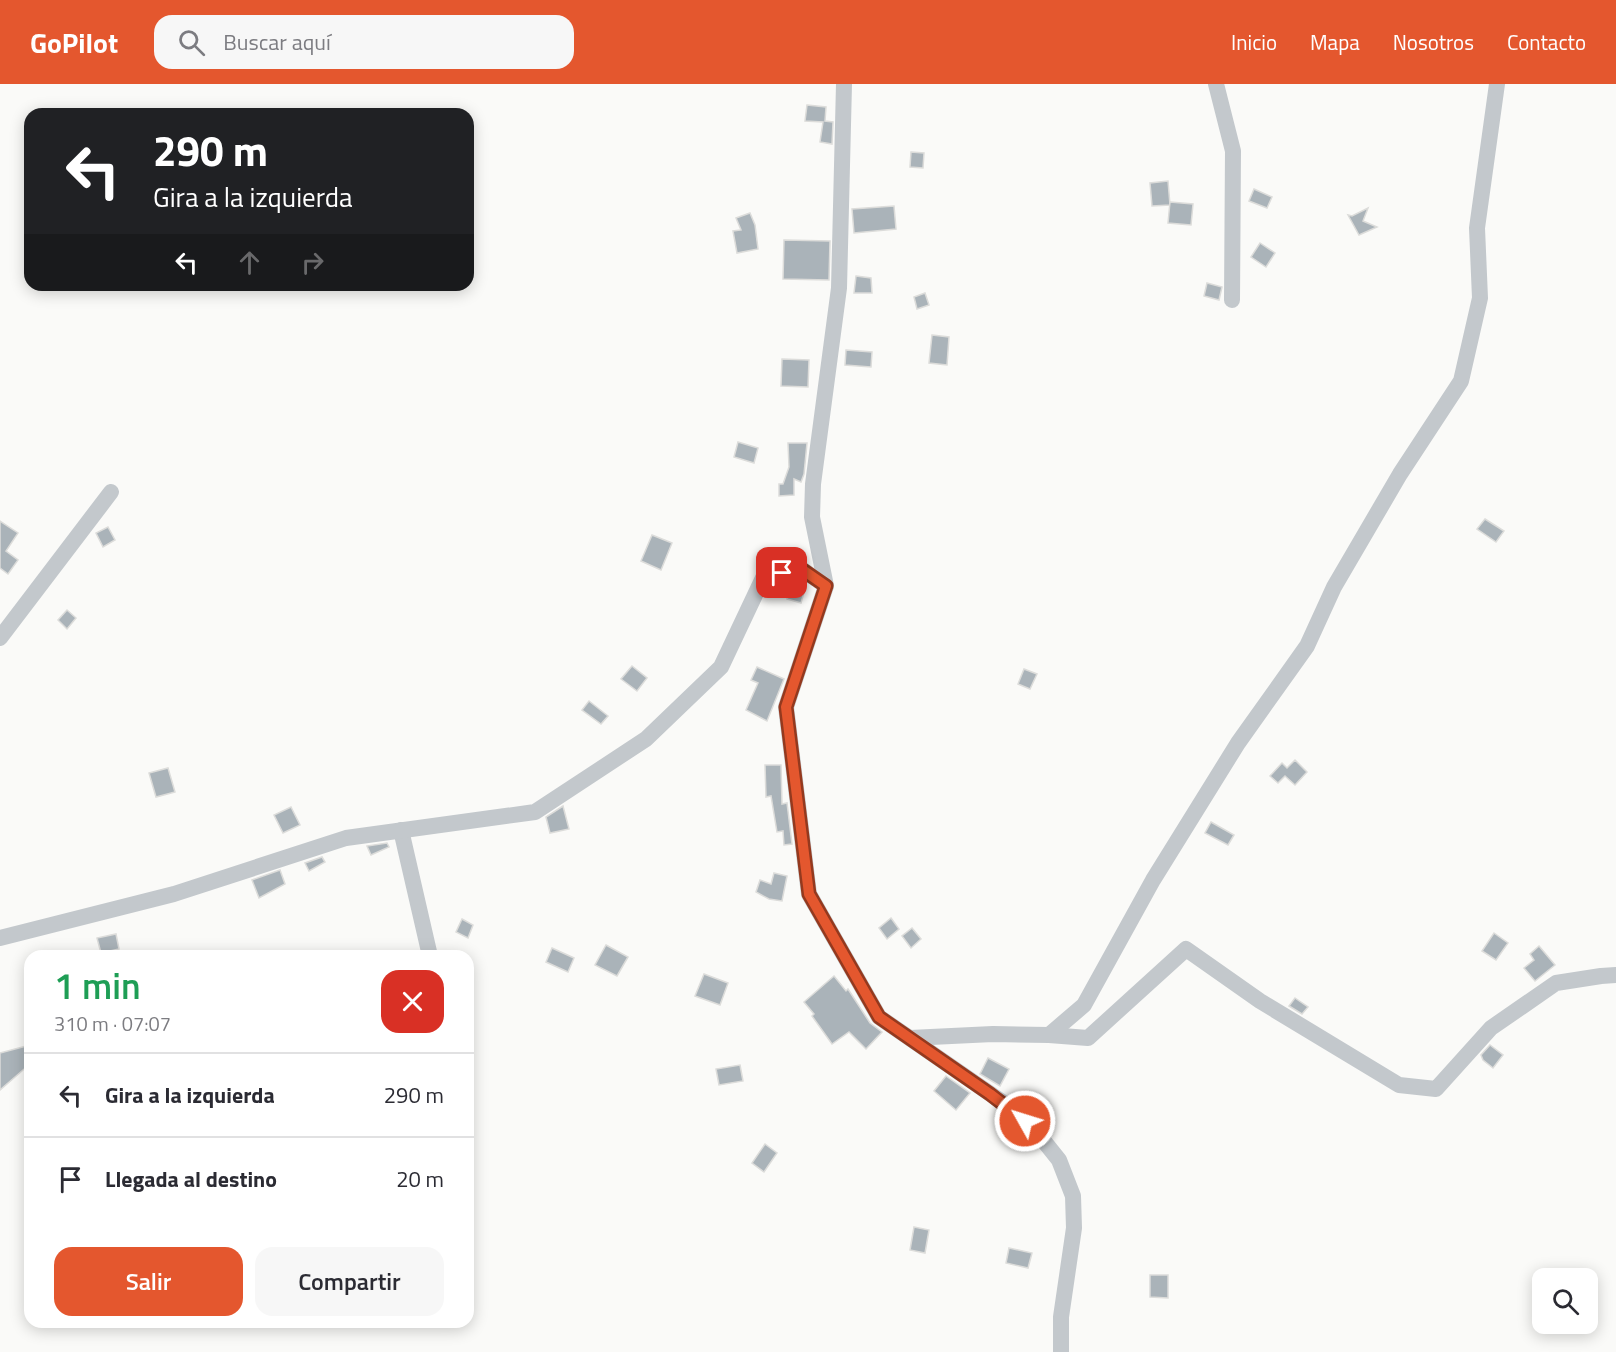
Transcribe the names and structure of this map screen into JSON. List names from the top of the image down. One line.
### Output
{"page":{"header":"GoPilot","search":"Buscar aquí","nav":["Inicio","Mapa","Nosotros","Contacto"],"turn":["290 m","Gira a la izquierda"],"heading":["1 min","310 m · 07:07"],"list":[{"name":"Gira a la izquierda","value":"290 m"},{"name":"Llegada al destino","value":"20 m"}],"buttons":["Salir","Compartir"]}}
